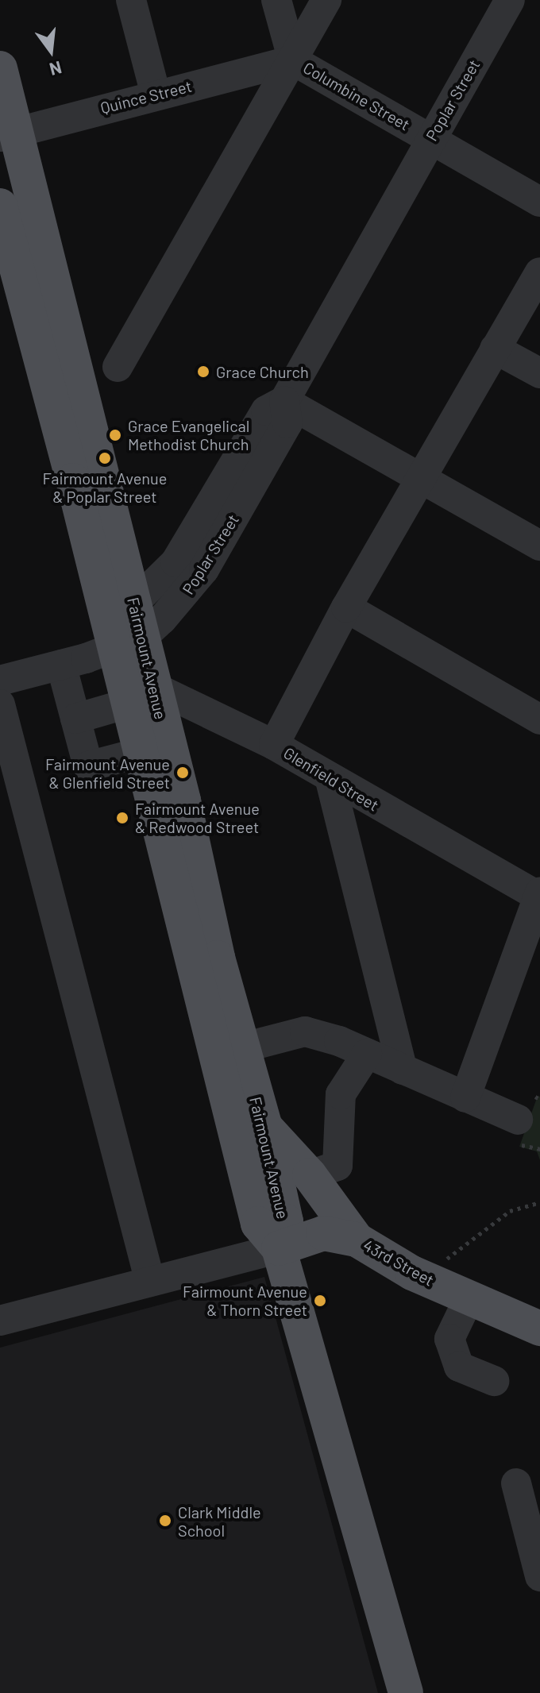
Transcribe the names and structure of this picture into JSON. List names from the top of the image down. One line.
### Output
{"streets":{"main road":["Fairmount Avenue","43rd Street"],"street":["Columbine Street","Quince Street","Poplar Street","Glenfield Street"]},"crossings":[["Columbine Street","Quince Street"],["Columbine Street","Poplar Street"],["Quince Street","Fairmount Avenue"],["Poplar Street","Fairmount Avenue"],["Fairmount Avenue","Glenfield Street"],["Fairmount Avenue","43rd Street"]],"places":["Grace Church","Grace Evangelical Methodist Church","Fairmount Avenue & Poplar Street","Fairmount Avenue & Glenfield Street","Fairmount Avenue & Redwood Street","Fairmount Avenue & Thorn Street","Clark Middle School"],"north":"bottom"}
